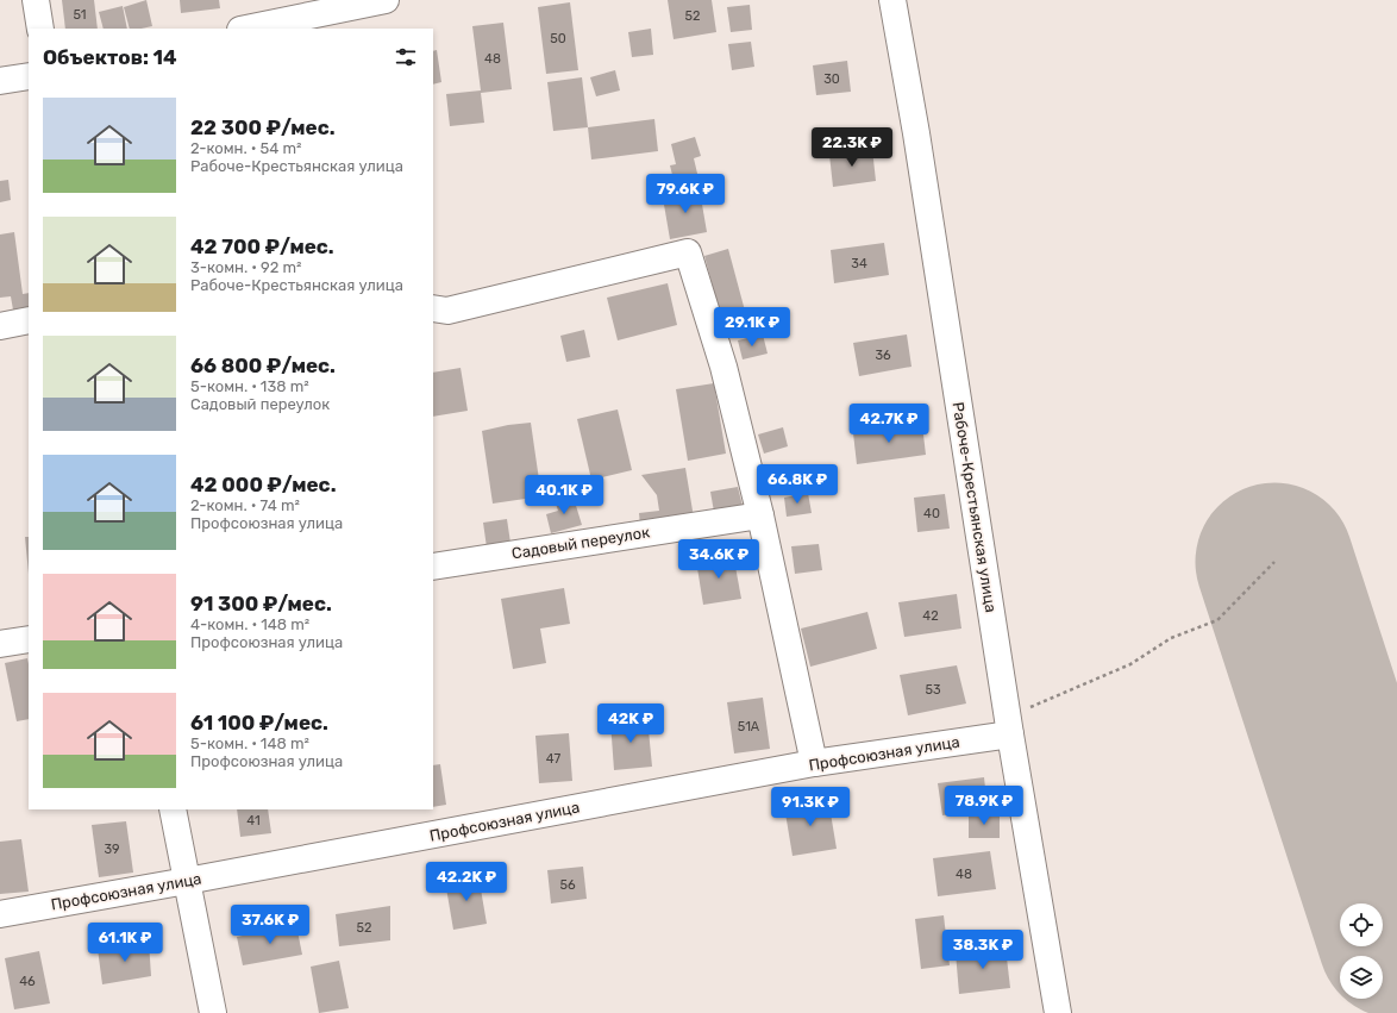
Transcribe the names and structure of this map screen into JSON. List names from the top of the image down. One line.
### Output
{"streets":{"street":["Рабоче-Крестьянская улица","Садовый переулок","Профсоюзная улица"]},"crossings":[["Рабоче-Крестьянская улица","Профсоюзная улица"]],"house_numbers":["51","52","50","48","30","34","36","40","42","53","51А","47","41","39","48","56","52","46"],"page":{"heading":"Объектов: 14","list":[{"name":"22 300 ₽/мес.","note":"2-комн. · 54 m² · Рабоче-Крестьянская улица"},{"name":"42 700 ₽/мес.","note":"3-комн. · 92 m² · Рабоче-Крестьянская улица"},{"name":"66 800 ₽/мес.","note":"5-комн. · 138 m² · Садовый переулок"},{"name":"42 000 ₽/мес.","note":"2-комн. · 74 m² · Профсоюзная улица"},{"name":"91 300 ₽/мес.","note":"4-комн. · 148 m² · Профсоюзная улица"},{"name":"61 100 ₽/мес.","note":"5-комн. · 148 m² · Профсоюзная улица"}],"price":["22.3K ₽","79.6K ₽","29.1K ₽","42.7K ₽","66.8K ₽","40.1K ₽","34.6K ₽","42K ₽","78.9K ₽","91.3K ₽","42.2K ₽","37.6K ₽","61.1K ₽","38.3K ₽"]}}
